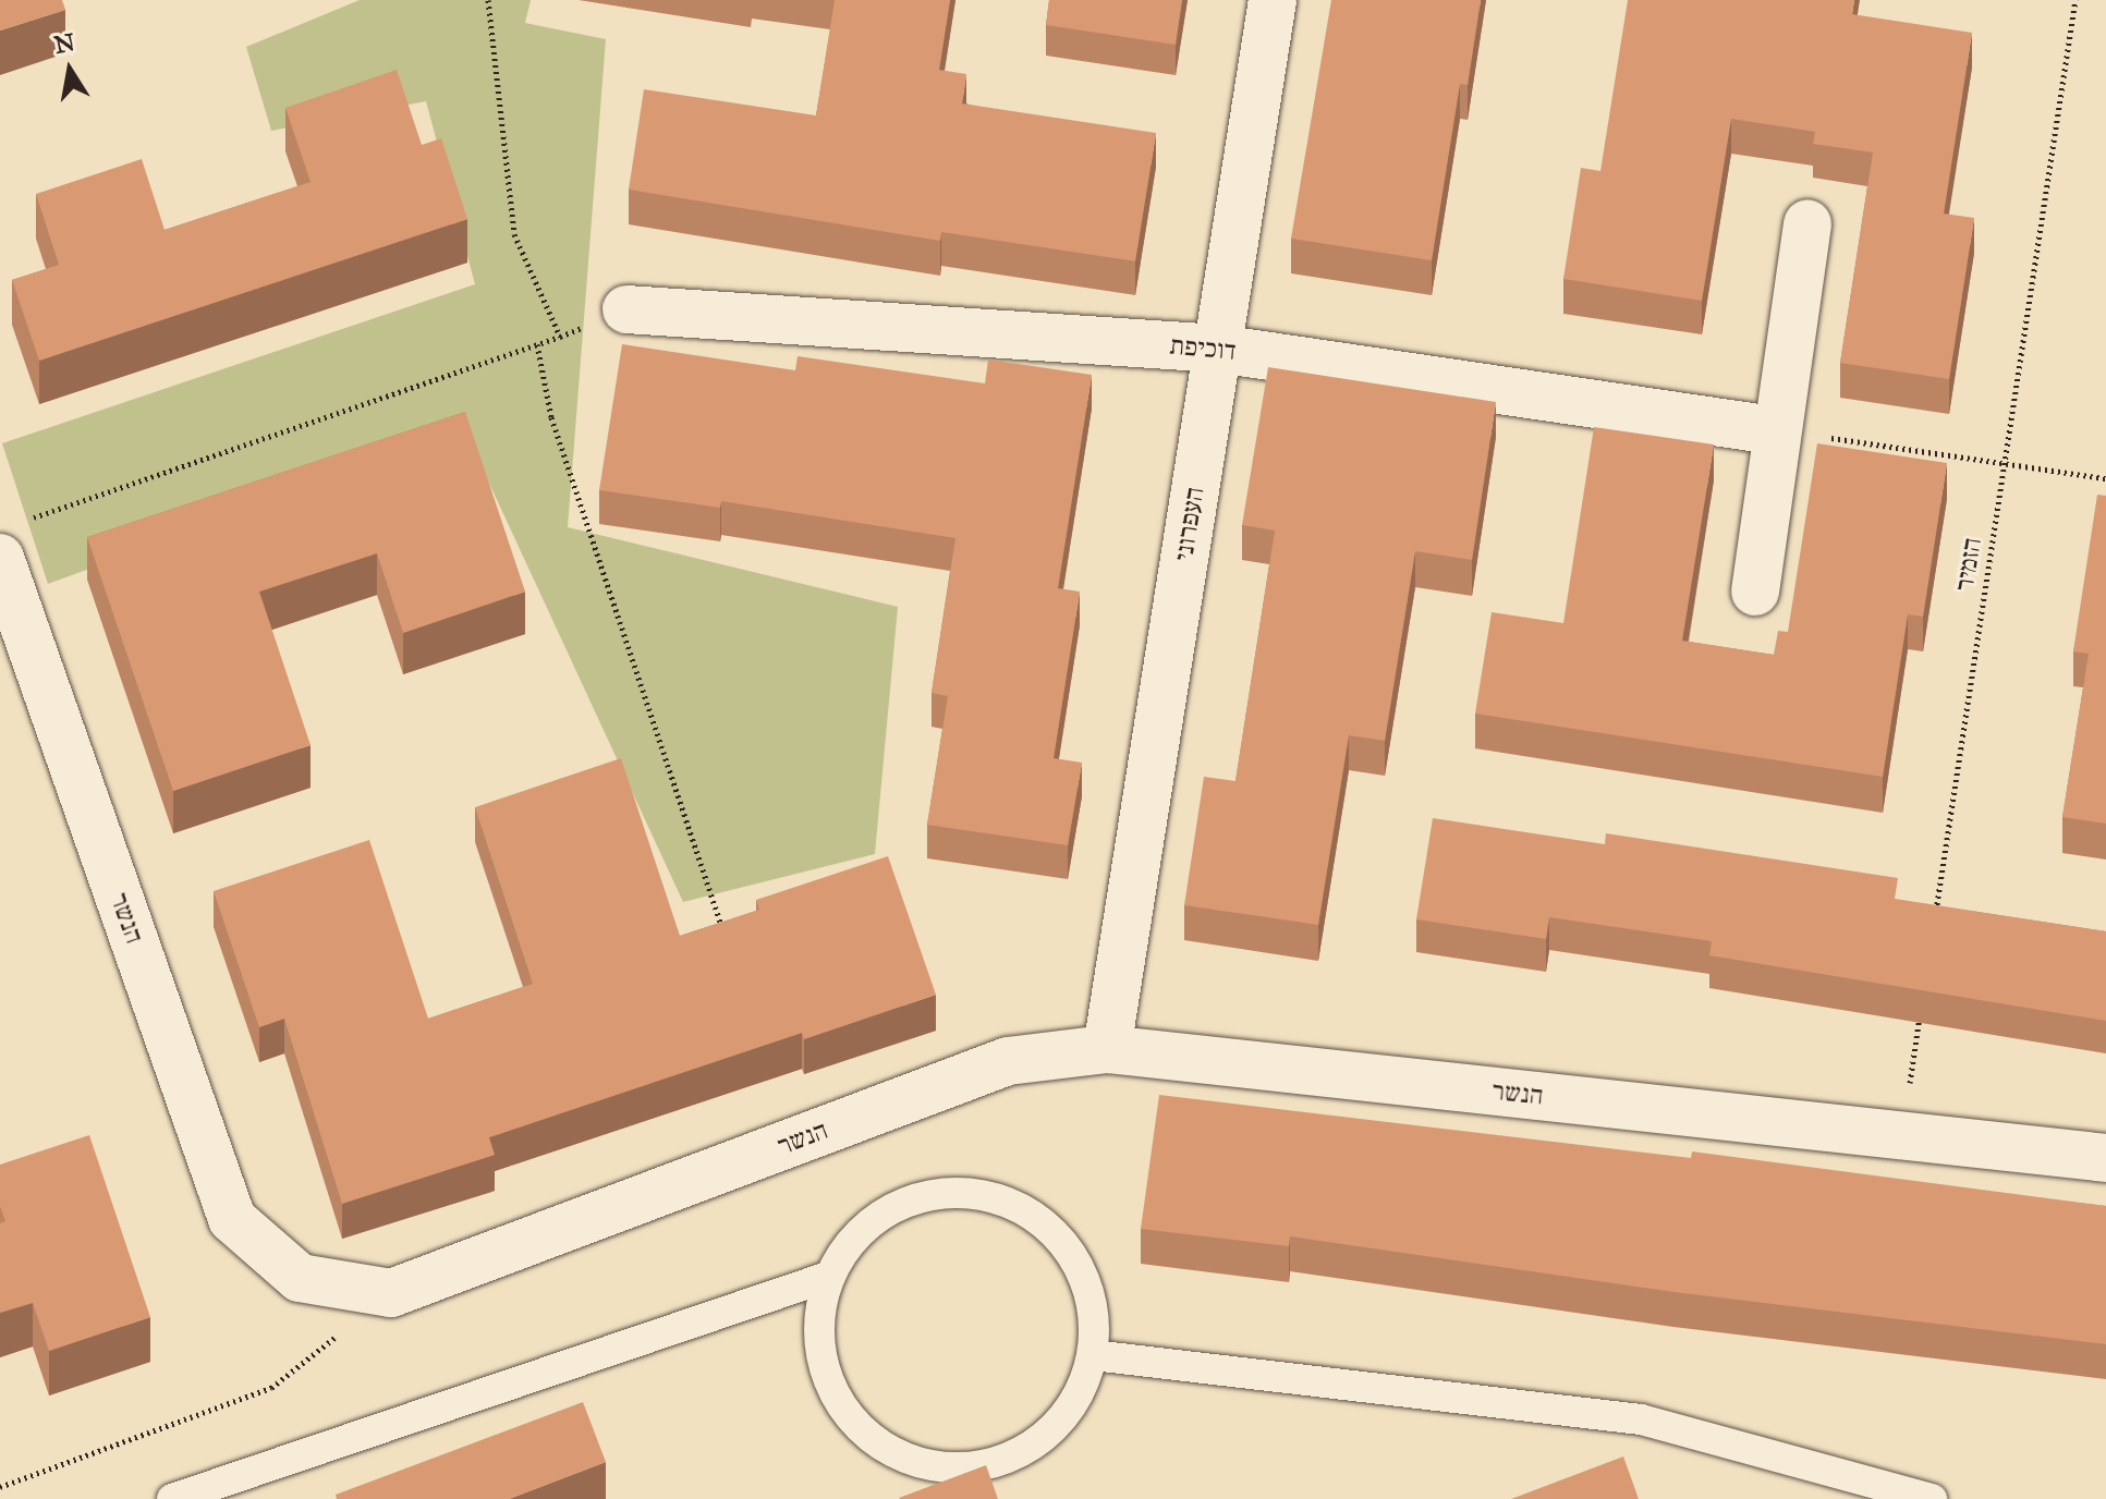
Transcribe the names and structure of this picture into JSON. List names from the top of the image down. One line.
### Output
{"streets":{"street":["דוכיפת","העפרוני","הנשר"],"path":["הזמיר"]},"crossings":[["דוכיפת","העפרוני"],["העפרוני","הנשר"]],"north":"top"}
